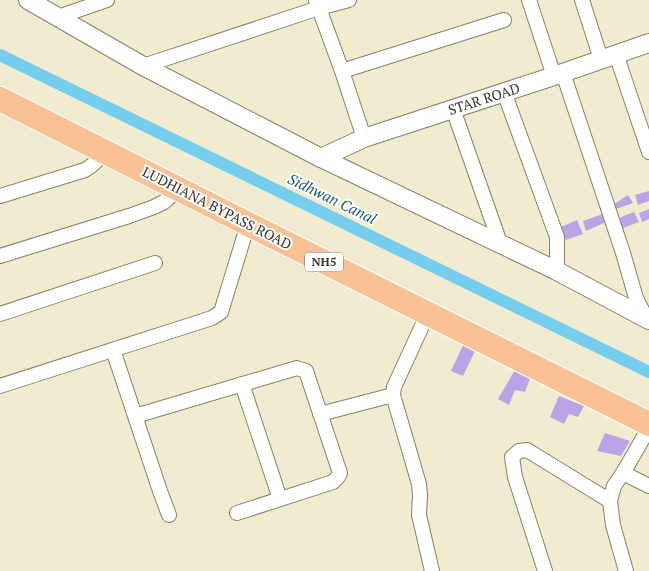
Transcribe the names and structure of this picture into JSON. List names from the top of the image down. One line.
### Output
{"streets":{"highway":["LUDHIANA BYPASS ROAD","NH5"],"street":["STAR ROAD"]},"water":["Sidhwan Canal"]}
